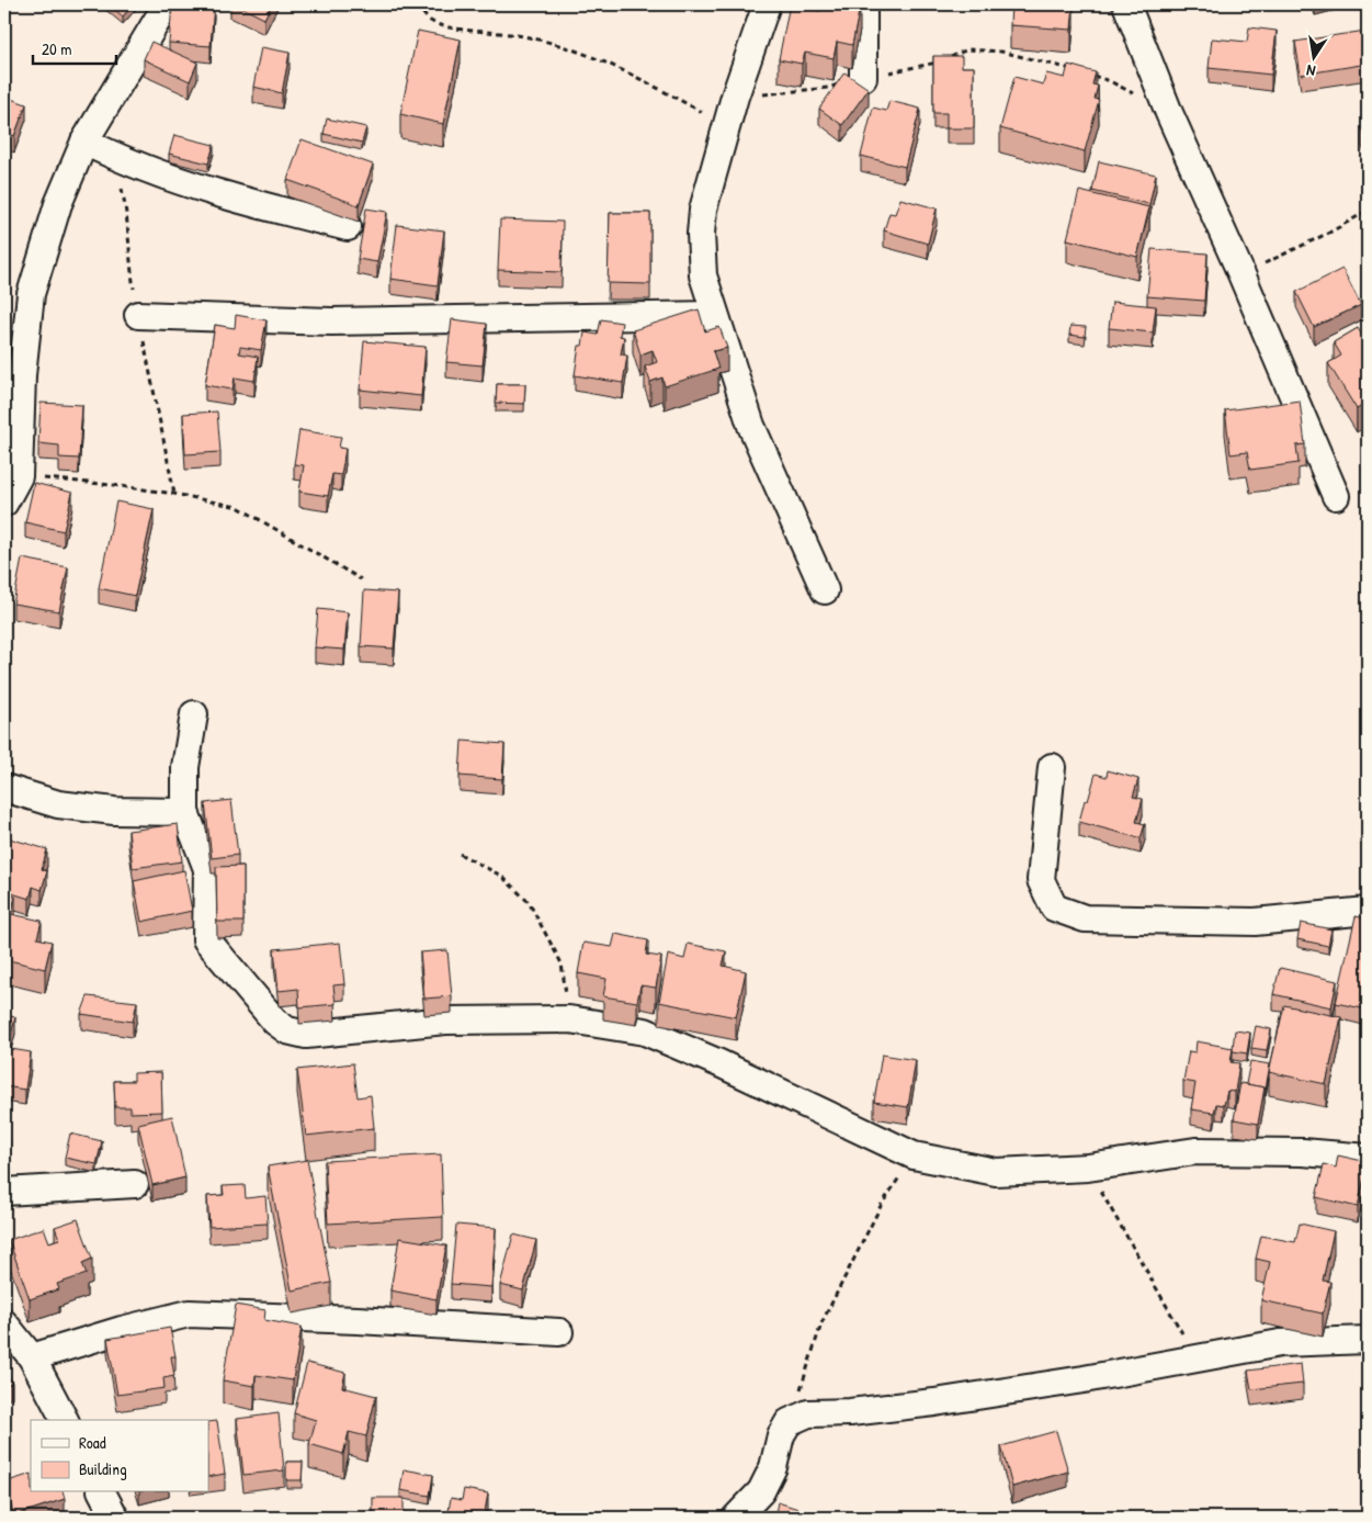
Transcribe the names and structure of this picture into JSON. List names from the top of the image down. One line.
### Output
{"legend":["Road","Building"],"scale_bar":"20 m","north":"bottom"}
